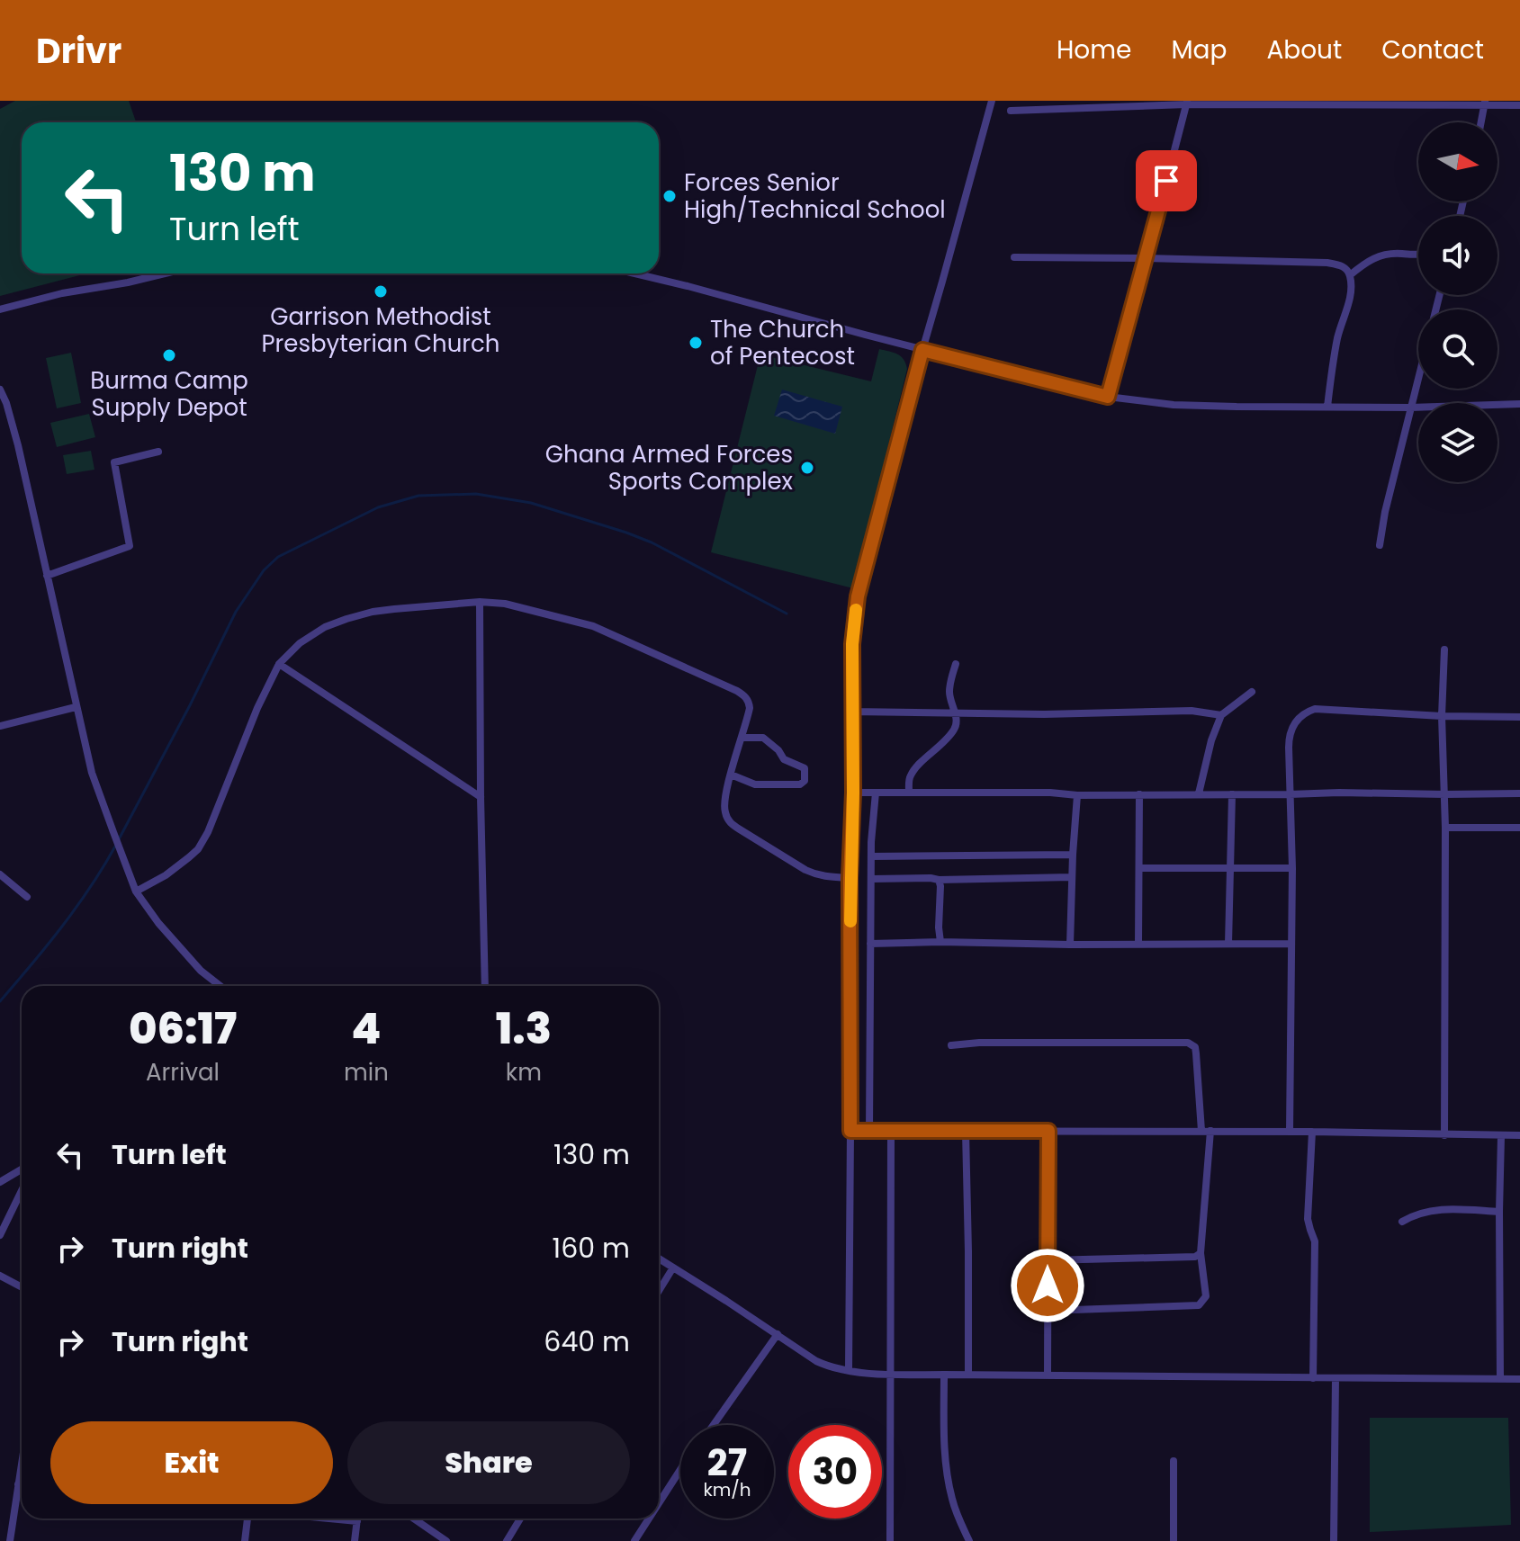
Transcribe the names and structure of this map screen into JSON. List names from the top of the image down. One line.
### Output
{"places":["Forces Senior High/Technical School","Garrison Methodist Presbyterian Church","The Church of Pentecost","Burma Camp Supply Depot","Ghana Armed Forces Sports Complex"],"north":"right","page":{"header":"Drivr","nav":["Home","Map","About","Contact"],"turn":["130 m","Turn left"],"eta":["06:17","Arrival","4","min","1.3","km"],"list":[{"name":"Turn left","value":"130 m"},{"name":"Turn right","value":"160 m"},{"name":"Turn right","value":"640 m"}],"buttons":["Exit","Share"],"speed":"27 km/h","limit":"30"}}
